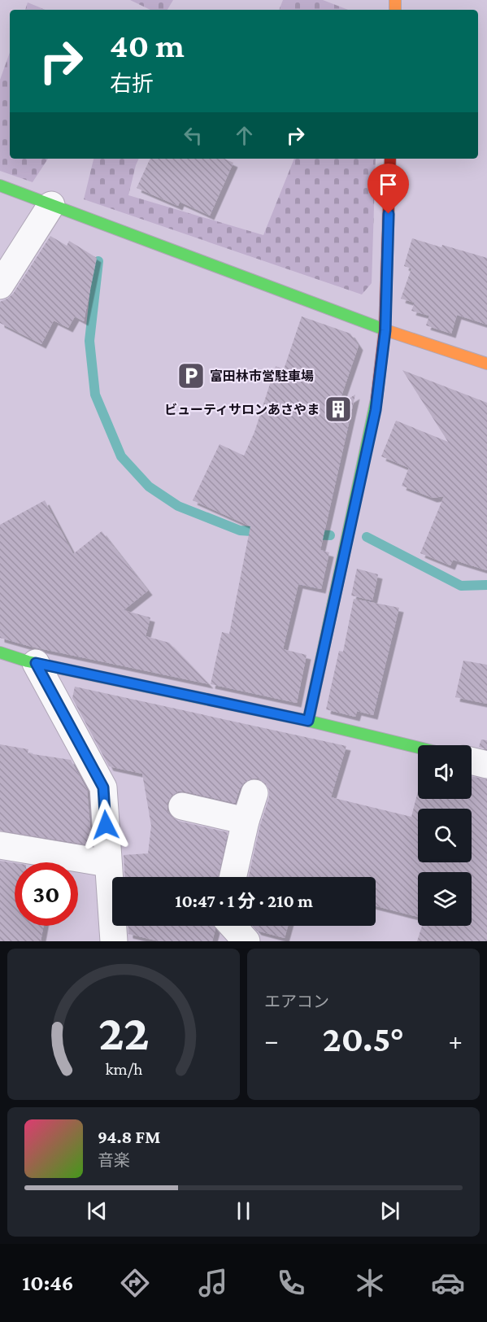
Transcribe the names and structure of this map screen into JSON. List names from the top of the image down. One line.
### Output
{"places":{"parking":["富田林市営駐車場"],"building":["ビューティサロンあさやま"]},"page":{"turn":["40 m","右折"],"limit":"30","trip":"10:47 · 1 分 · 210 m","tile":"エアコン","heat":["−","20.5°","+"],"song":["94.8 FM","音楽"],"tabs":"10:46","gauge":["22","km/h"]}}
